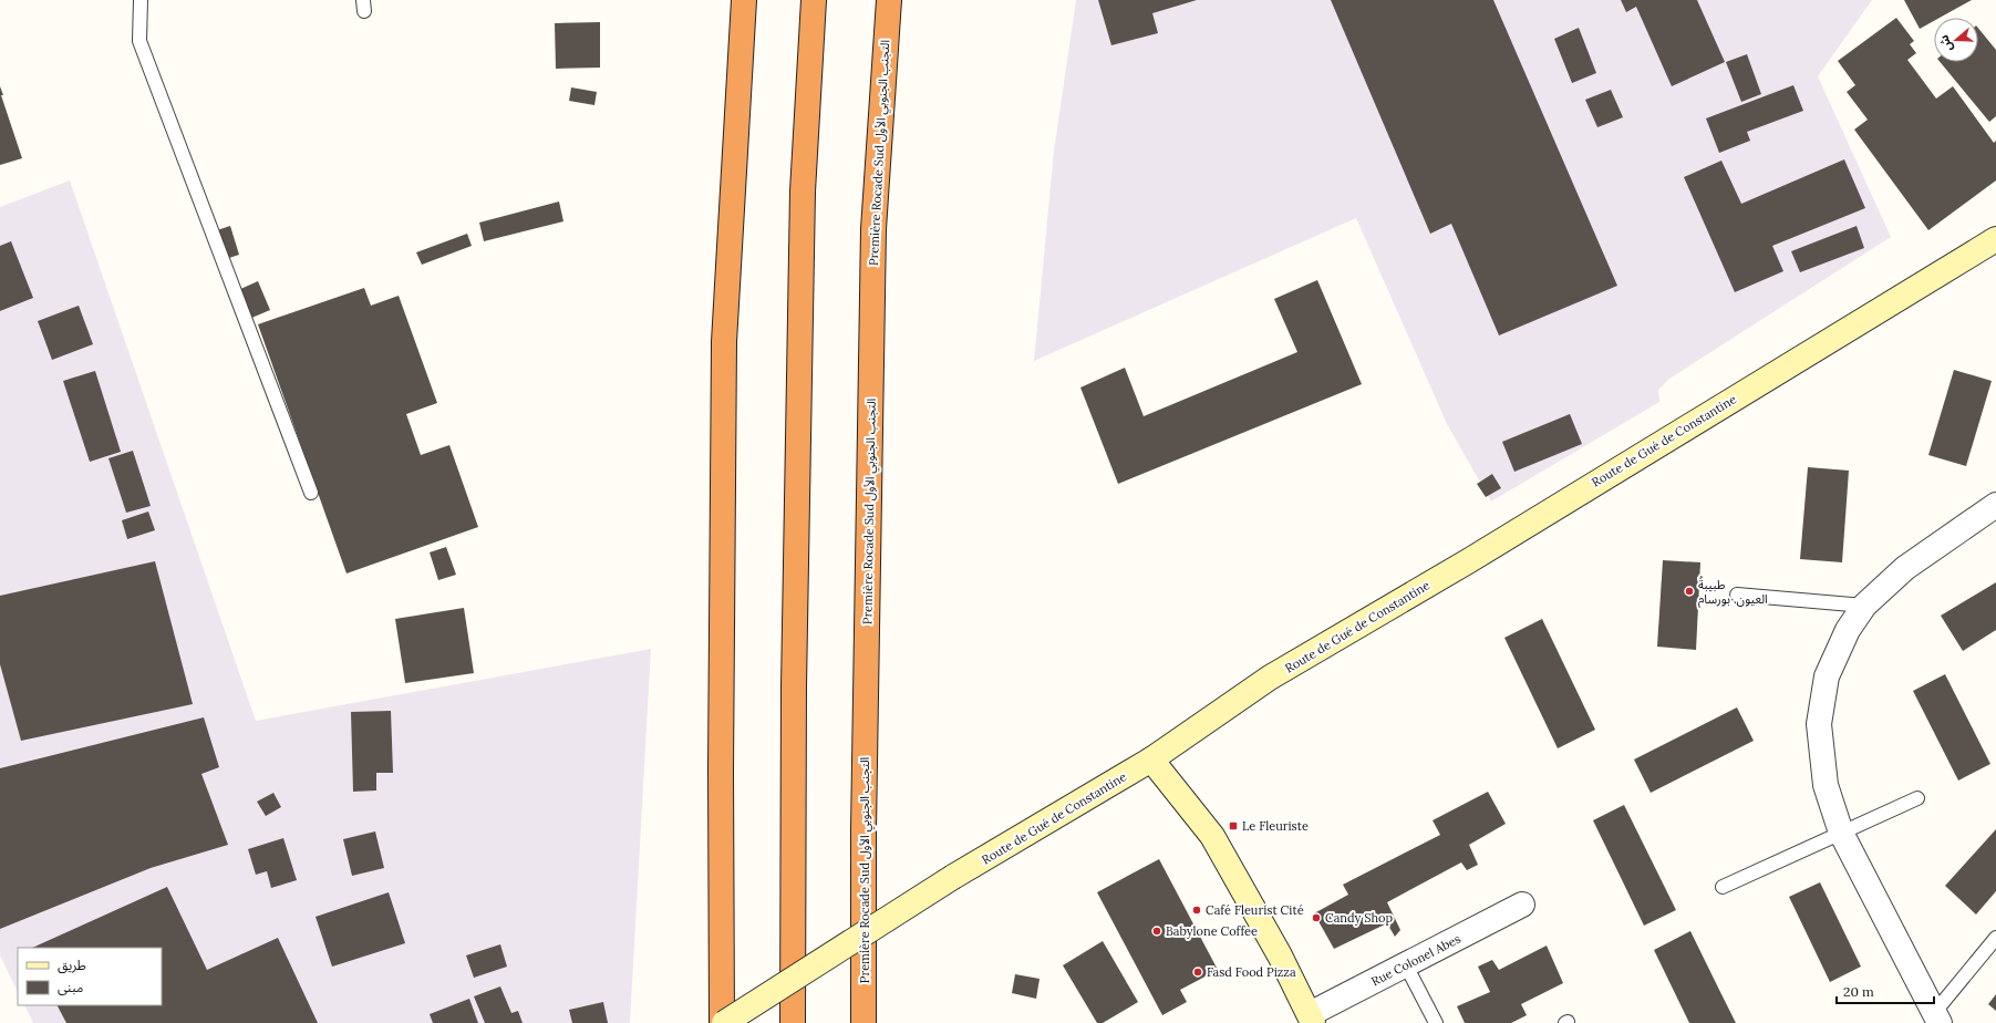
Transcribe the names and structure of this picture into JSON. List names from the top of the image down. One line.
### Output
{"streets":{"highway":["Première Rocade Sud التجنب الجنوبي الأول"],"main road":["Route de Gué de Constantine"],"street":["Rue Colonel Abes"]},"places":{"other":["طبيبةُ العيون. بورسام","Café Fleurist Cité","Candy Shop","Babylone Coffee","Fasd Food Pizza"],"transit":["Le Fleuriste"]},"legend":["طريق","مبنى"],"scale_bar":"20 m","north":"left"}
